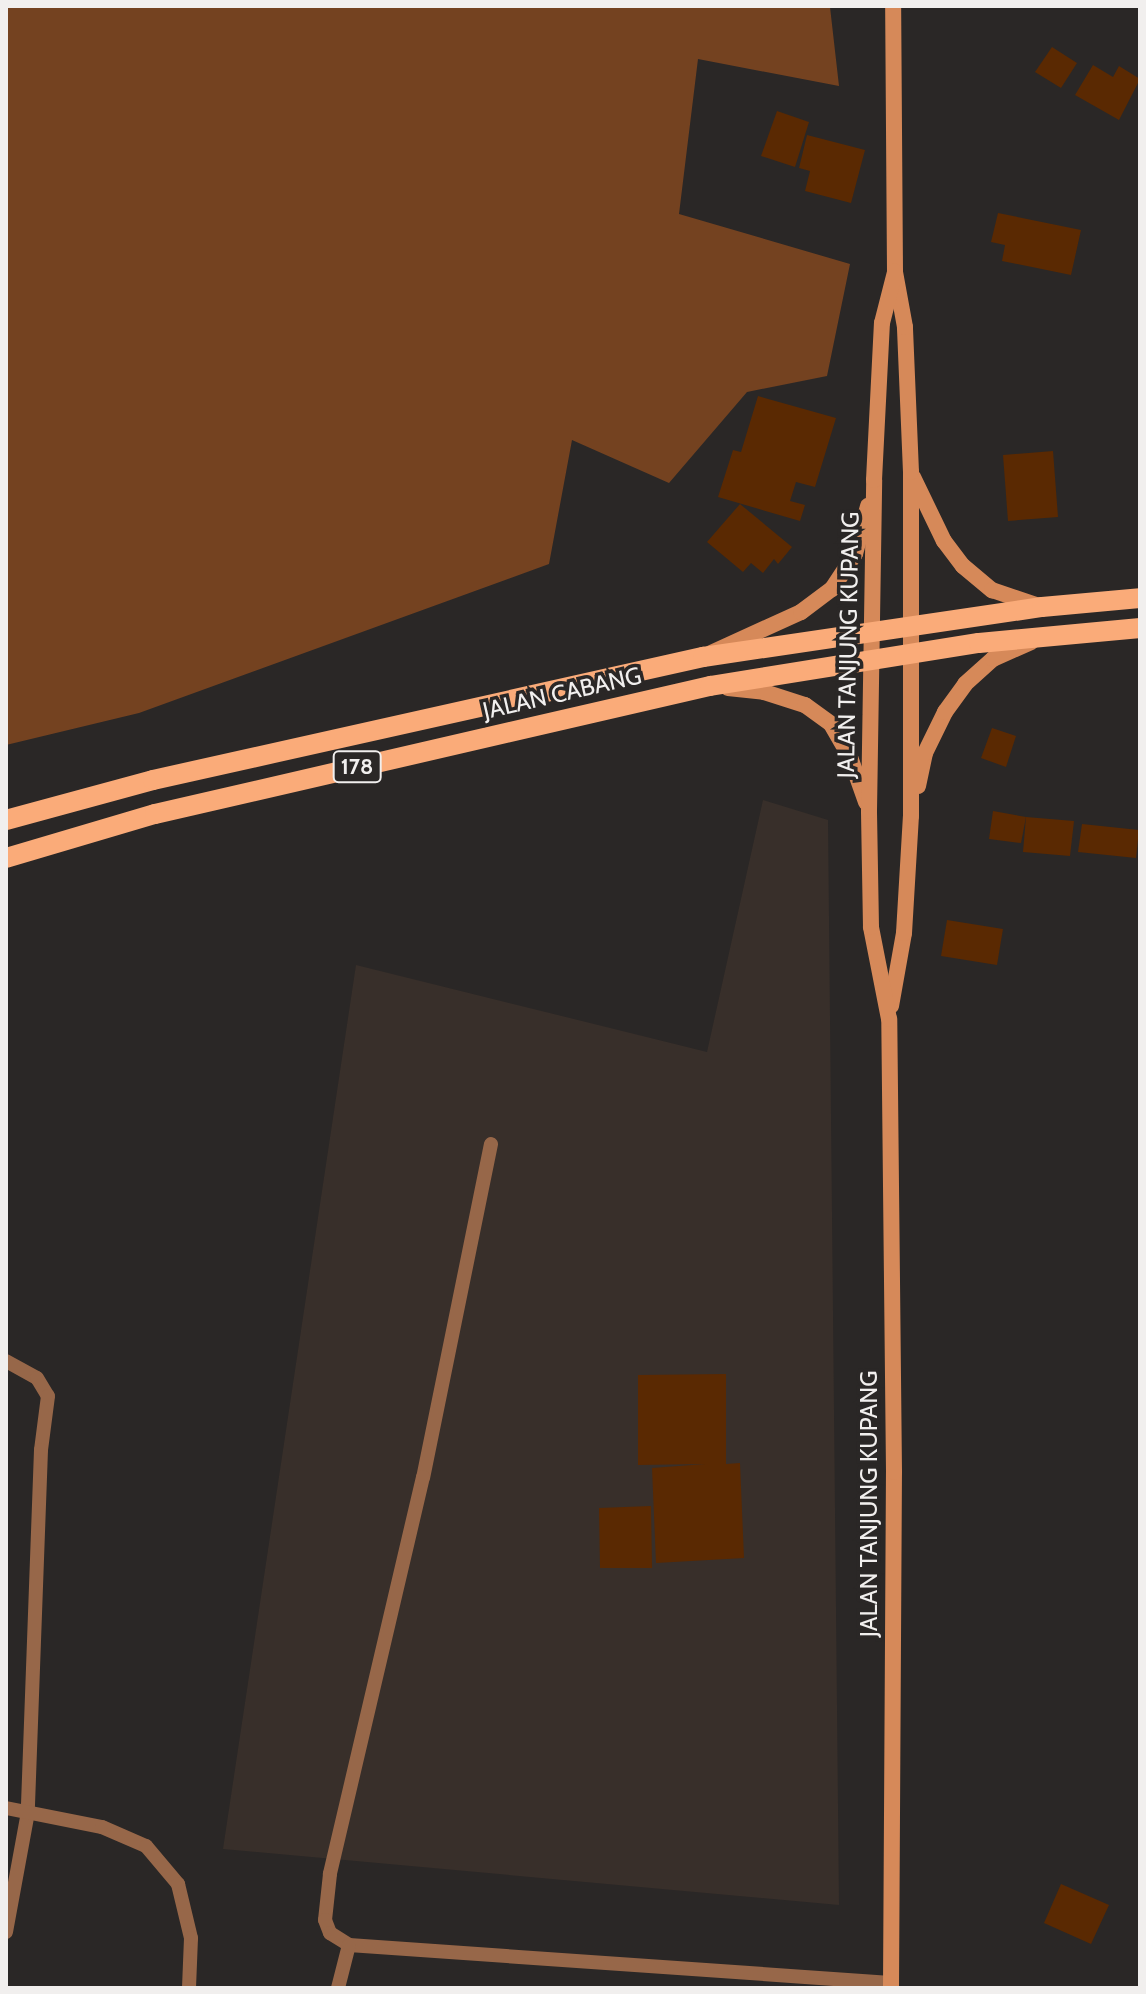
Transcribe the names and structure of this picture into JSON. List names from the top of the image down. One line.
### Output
{"streets":{"main road":["JALAN TANJUNG KUPANG","JALAN CABANG","178"]},"crossings":[["JALAN TANJUNG KUPANG","JALAN CABANG"]]}
